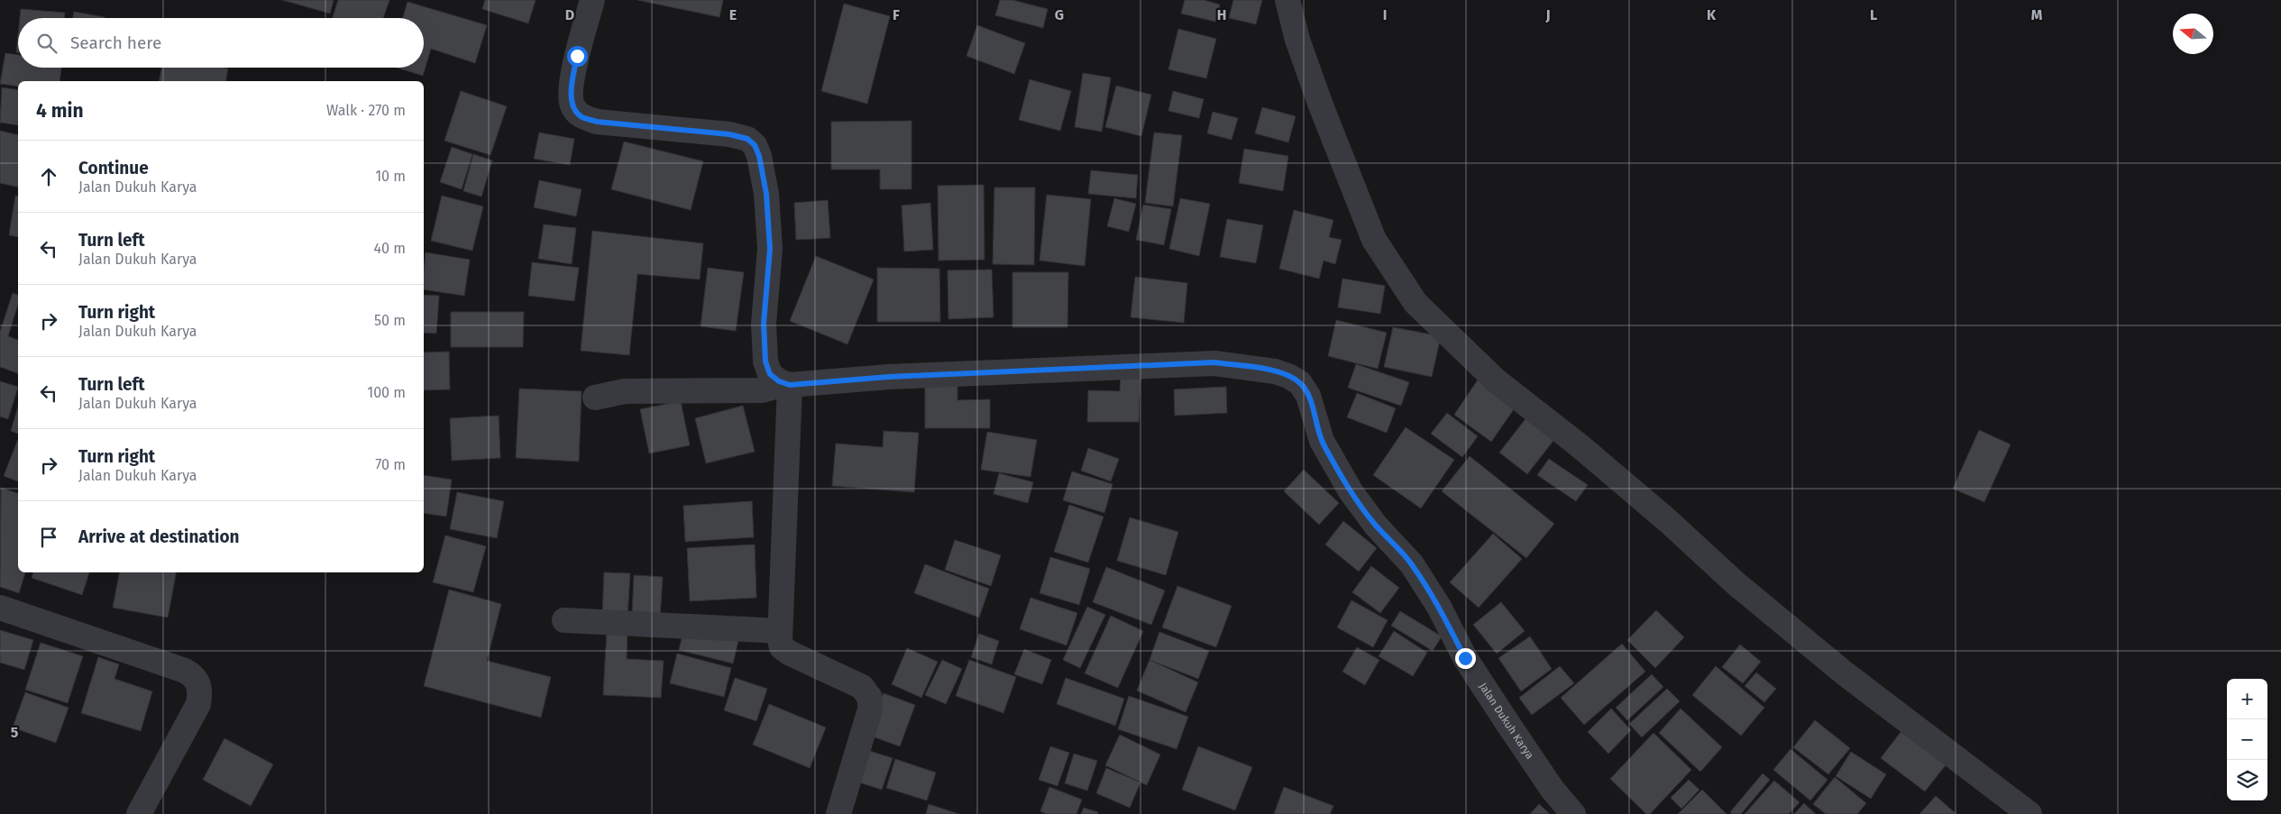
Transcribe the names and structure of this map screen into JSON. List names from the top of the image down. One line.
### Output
{"streets":{"street":["Jalan Dukuh Karya"]},"north":"left","page":{"search":"Search here","heading":["4 min","Walk · 270 m"],"list":[["Continue","Jalan Dukuh Karya","10 m"],["Turn left","Jalan Dukuh Karya","40 m"],["Turn right","Jalan Dukuh Karya","50 m"],["Turn left","Jalan Dukuh Karya","100 m"],["Turn right","Jalan Dukuh Karya","70 m"],"Arrive at destination"],"map_buttons":["+","−"]},"grid":{"columns":["D","E","F","G","H","I","J","K","L","M"],"rows":["5"]}}
